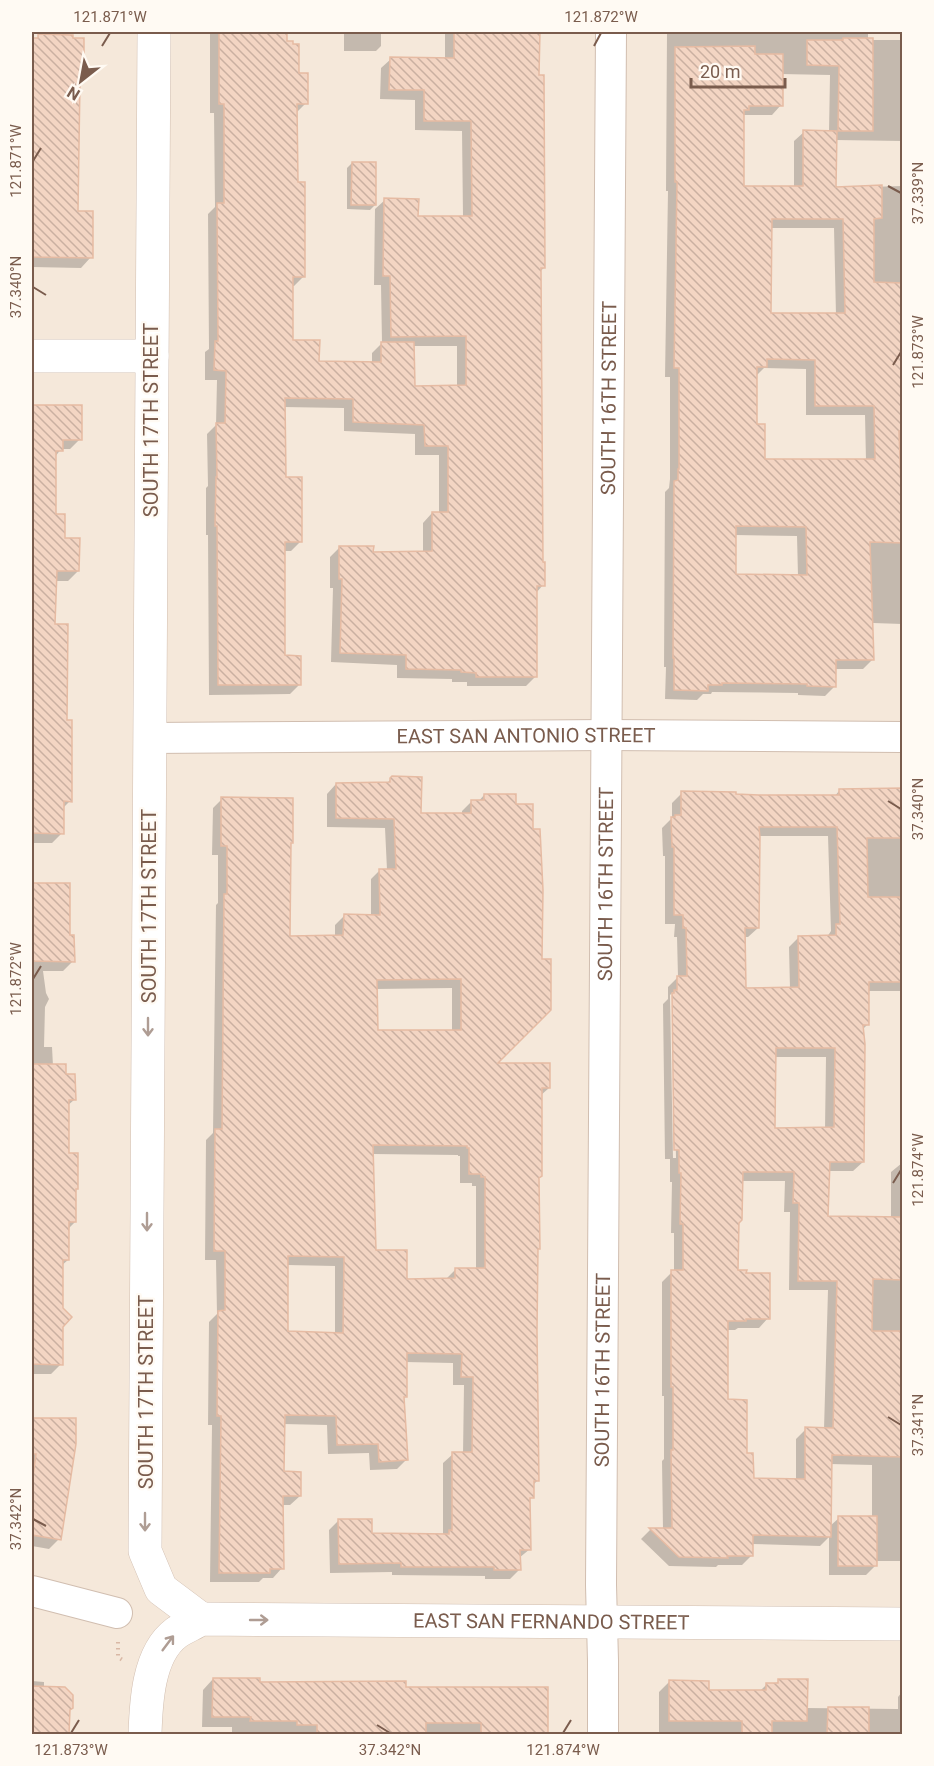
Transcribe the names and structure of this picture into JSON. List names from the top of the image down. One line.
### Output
{"streets":{"street":["SOUTH 16TH STREET","SOUTH 17TH STREET","EAST SAN ANTONIO STREET","EAST SAN FERNANDO STREET"]},"crossings":[["SOUTH 16TH STREET","EAST SAN ANTONIO STREET"],["SOUTH 16TH STREET","EAST SAN FERNANDO STREET"],["SOUTH 17TH STREET","EAST SAN ANTONIO STREET"],["SOUTH 17TH STREET","EAST SAN FERNANDO STREET"]],"one_way":["SOUTH 17TH STREET","EAST SAN FERNANDO STREET"],"scale_bar":"20 m","north":"bottom left","coordinates":["121.871°W","121.872°W","37.339°N","37.340°N","121.873°W","121.874°W","37.341°N","37.342°N"]}
